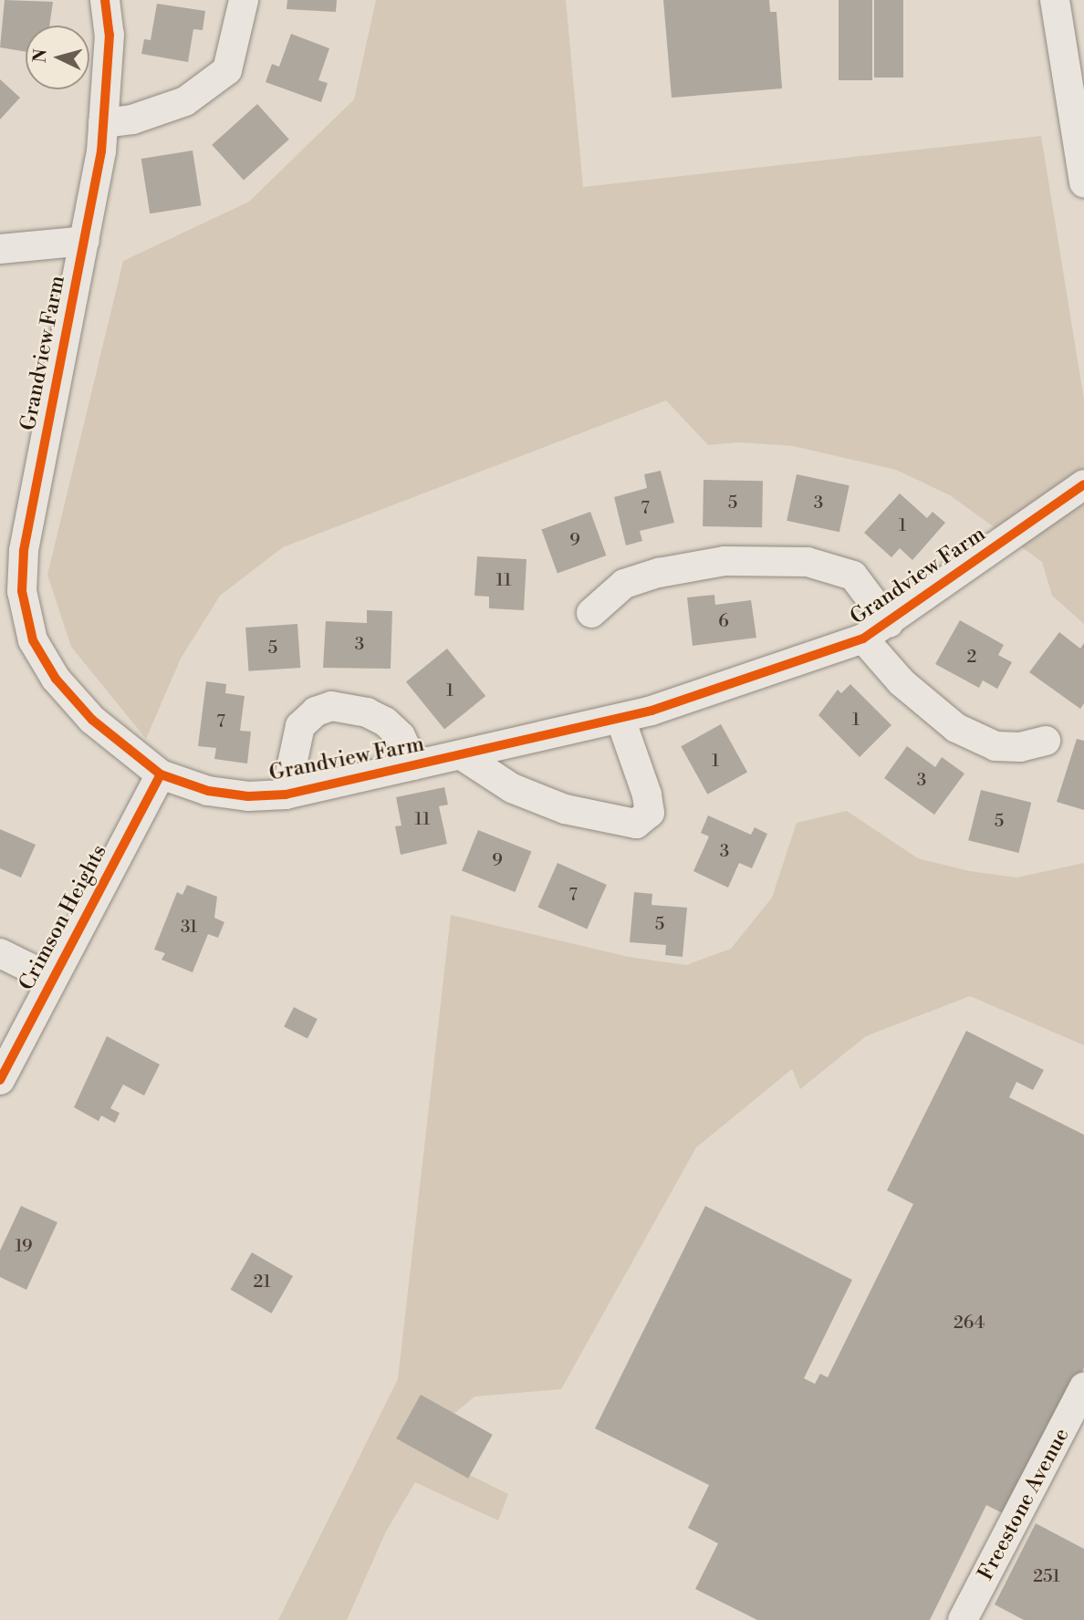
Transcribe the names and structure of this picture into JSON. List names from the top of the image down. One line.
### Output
{"streets":{"street":["Grandview Farm","Crimson Heights","Freestone Avenue"]},"crossings":[["Grandview Farm","Crimson Heights"]],"house_numbers":["5","3","7","1","9","11","6","3","5","2","1","1","7","1","3","11","5","3","9","7","5","31","19","21","264","251"],"north":"left"}
